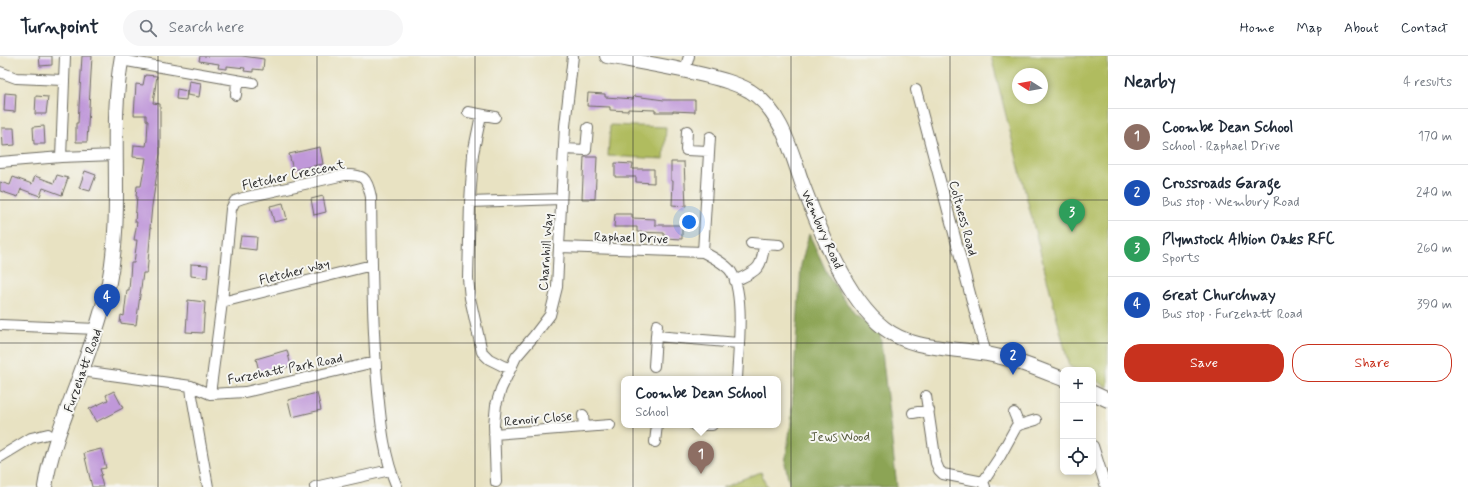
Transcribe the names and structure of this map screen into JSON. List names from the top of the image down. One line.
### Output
{"streets":{"street":["Fletcher Crescent","Coltness Road","Wembury Road","Raphael Drive","Charnhill Way","Fletcher Way","Furzehatt Park Road","Furzehatt Road","Renoir Close"]},"crossings":[["Fletcher Crescent","Fletcher Way"],["Fletcher Crescent","Furzehatt Park Road"],["Coltness Road","Wembury Road"],["Raphael Drive","Charnhill Way"],["Charnhill Way","Renoir Close"],["Furzehatt Park Road","Furzehatt Road"]],"parks":["Jews Wood"],"north":"left","page":{"header":"Turnpoint","search":"Search here","nav":["Home","Map","About","Contact"],"heading":["Nearby","4 results"],"list":[{"mark":"1","name":"Coombe Dean School","note":"School · Raphael Drive","value":"170 m"},{"mark":"2","name":"Crossroads Garage","note":"Bus stop · Wembury Road","value":"240 m"},{"mark":"3","name":"Plymstock Albion Oaks RFC","note":"Sports","value":"260 m"},{"mark":"4","name":"Great Churchway","note":"Bus stop · Furzehatt Road","value":"390 m"}],"pins":["3","4","2","1"],"buttons":["Save","Share"],"map_buttons":["+","−"],"popup":["Coombe Dean School","School"]}}
